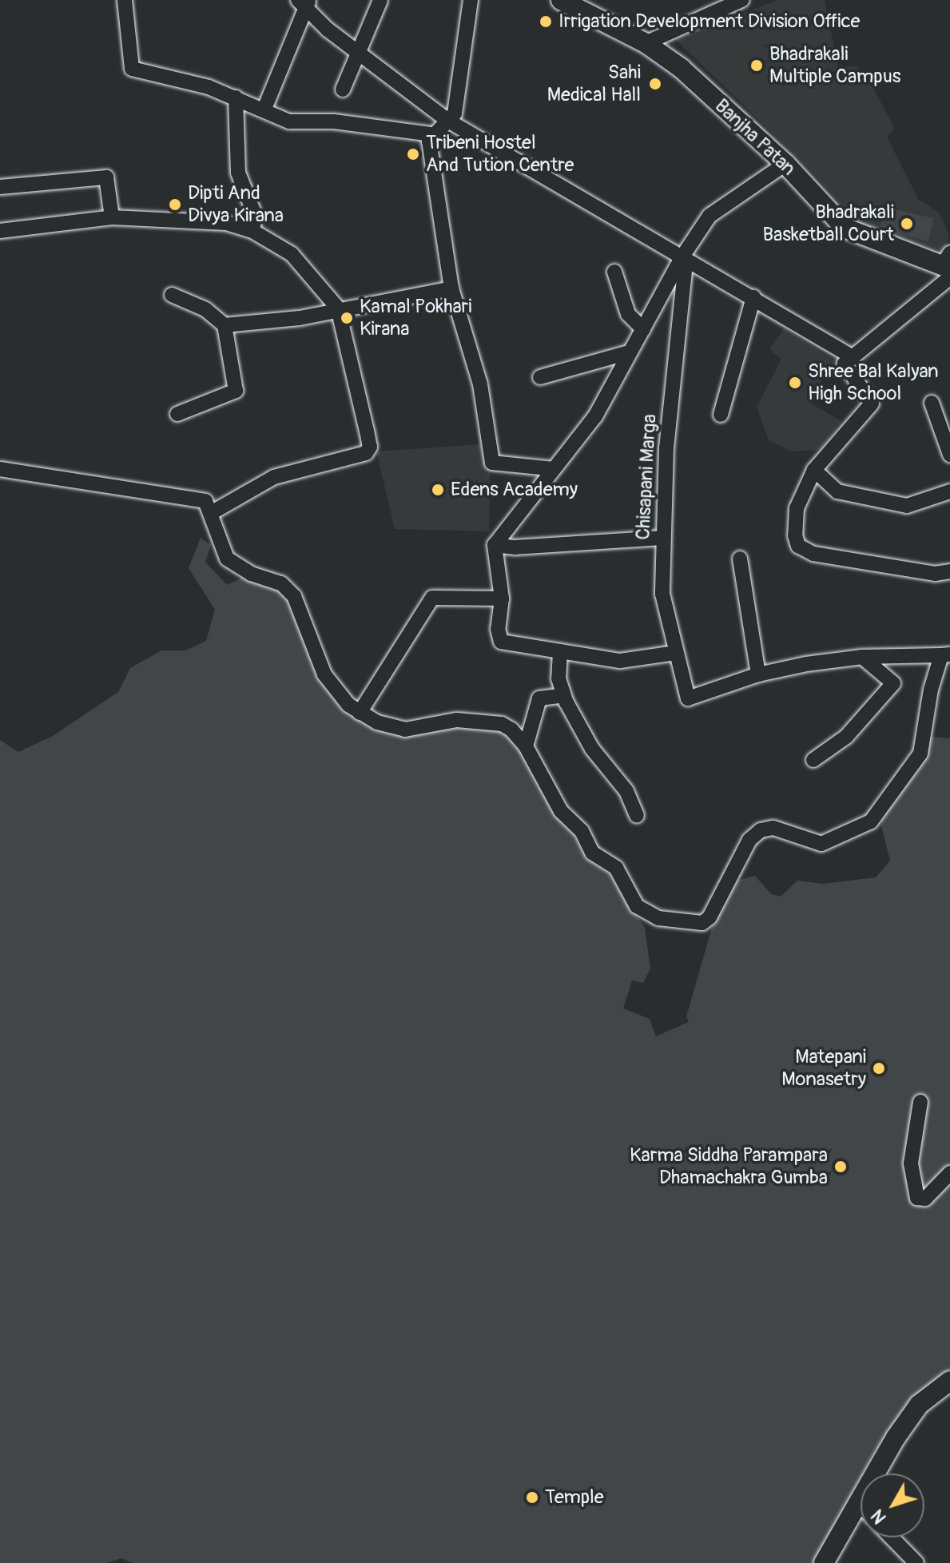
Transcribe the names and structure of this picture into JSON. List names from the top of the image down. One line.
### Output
{"streets":{"main road":["Banjha Patan"],"street":["Chisapani Marga"]},"places":["Irrigation Development Division Office","Bhadrakali Multiple Campus","Sahi Medical Hall","Tribeni Hostel And Tution Centre","Dipti And Divya Kirana","Bhadrakali Basketball Court","Kamal Pokhari Kirana","Shree Bal Kalyan High School","Edens Academy","Matepani Monasetry","Karma Siddha Parampara Dhamachakra Gumba","Temple"],"north":"bottom left"}
